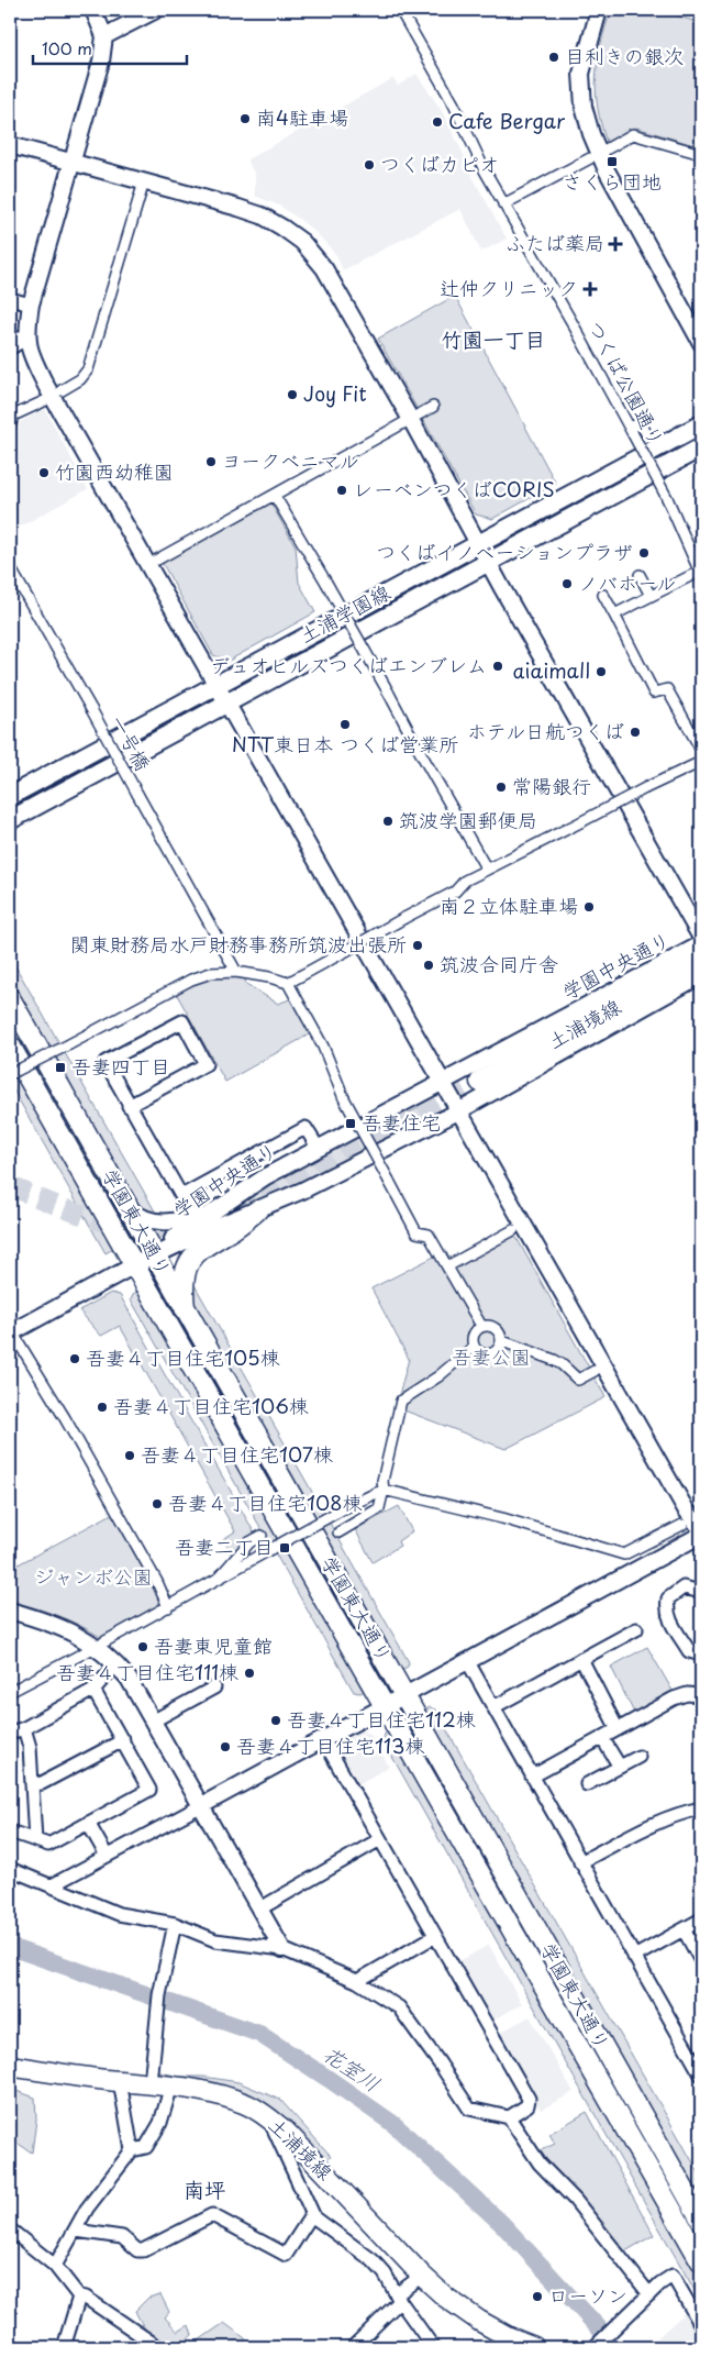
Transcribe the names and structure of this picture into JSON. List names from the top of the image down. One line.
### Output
{"streets":{"main road":["土浦学園線","土浦境線","学園東大通り"],"street":["つくば公園通り","一号橋","学園中央通り"]},"crossings":[["学園中央通り","土浦境線"],["学園中央通り","学園東大通り"]],"districts":["竹園一丁目","南坪"],"water":["花室川"],"parks":["吾妻公園","ジャンボ公園"],"places":{"other":["目利きの銀次","南4駐車場","Cafe Bergar","つくばカピオ","Joy Fit","ヨークベニマル","竹園西幼稚園","レーベンつくばCORIS","つくばイノベーションプラザ","ノバホール","デュオヒルズつくばエンブレム","aiaimall","NTT東日本 つくば営業所","ホテル日航つくば","常陽銀行","筑波学園郵便局","南２立体駐車場","関東財務局水戸財務事務所筑波出張所","筑波合同庁舎","吾妻４丁目住宅105棟","吾妻４丁目住宅106棟","吾妻４丁目住宅107棟","吾妻４丁目住宅108棟","吾妻東児童館","吾妻４丁目住宅111棟","吾妻４丁目住宅112棟","吾妻４丁目住宅113棟","ローソン"],"transit":["さくら団地","吾妻四丁目","吾妻住宅","吾妻二丁目"],"health":["ふたば薬局","辻仲クリニック"]},"scale_bar":"100 m"}
